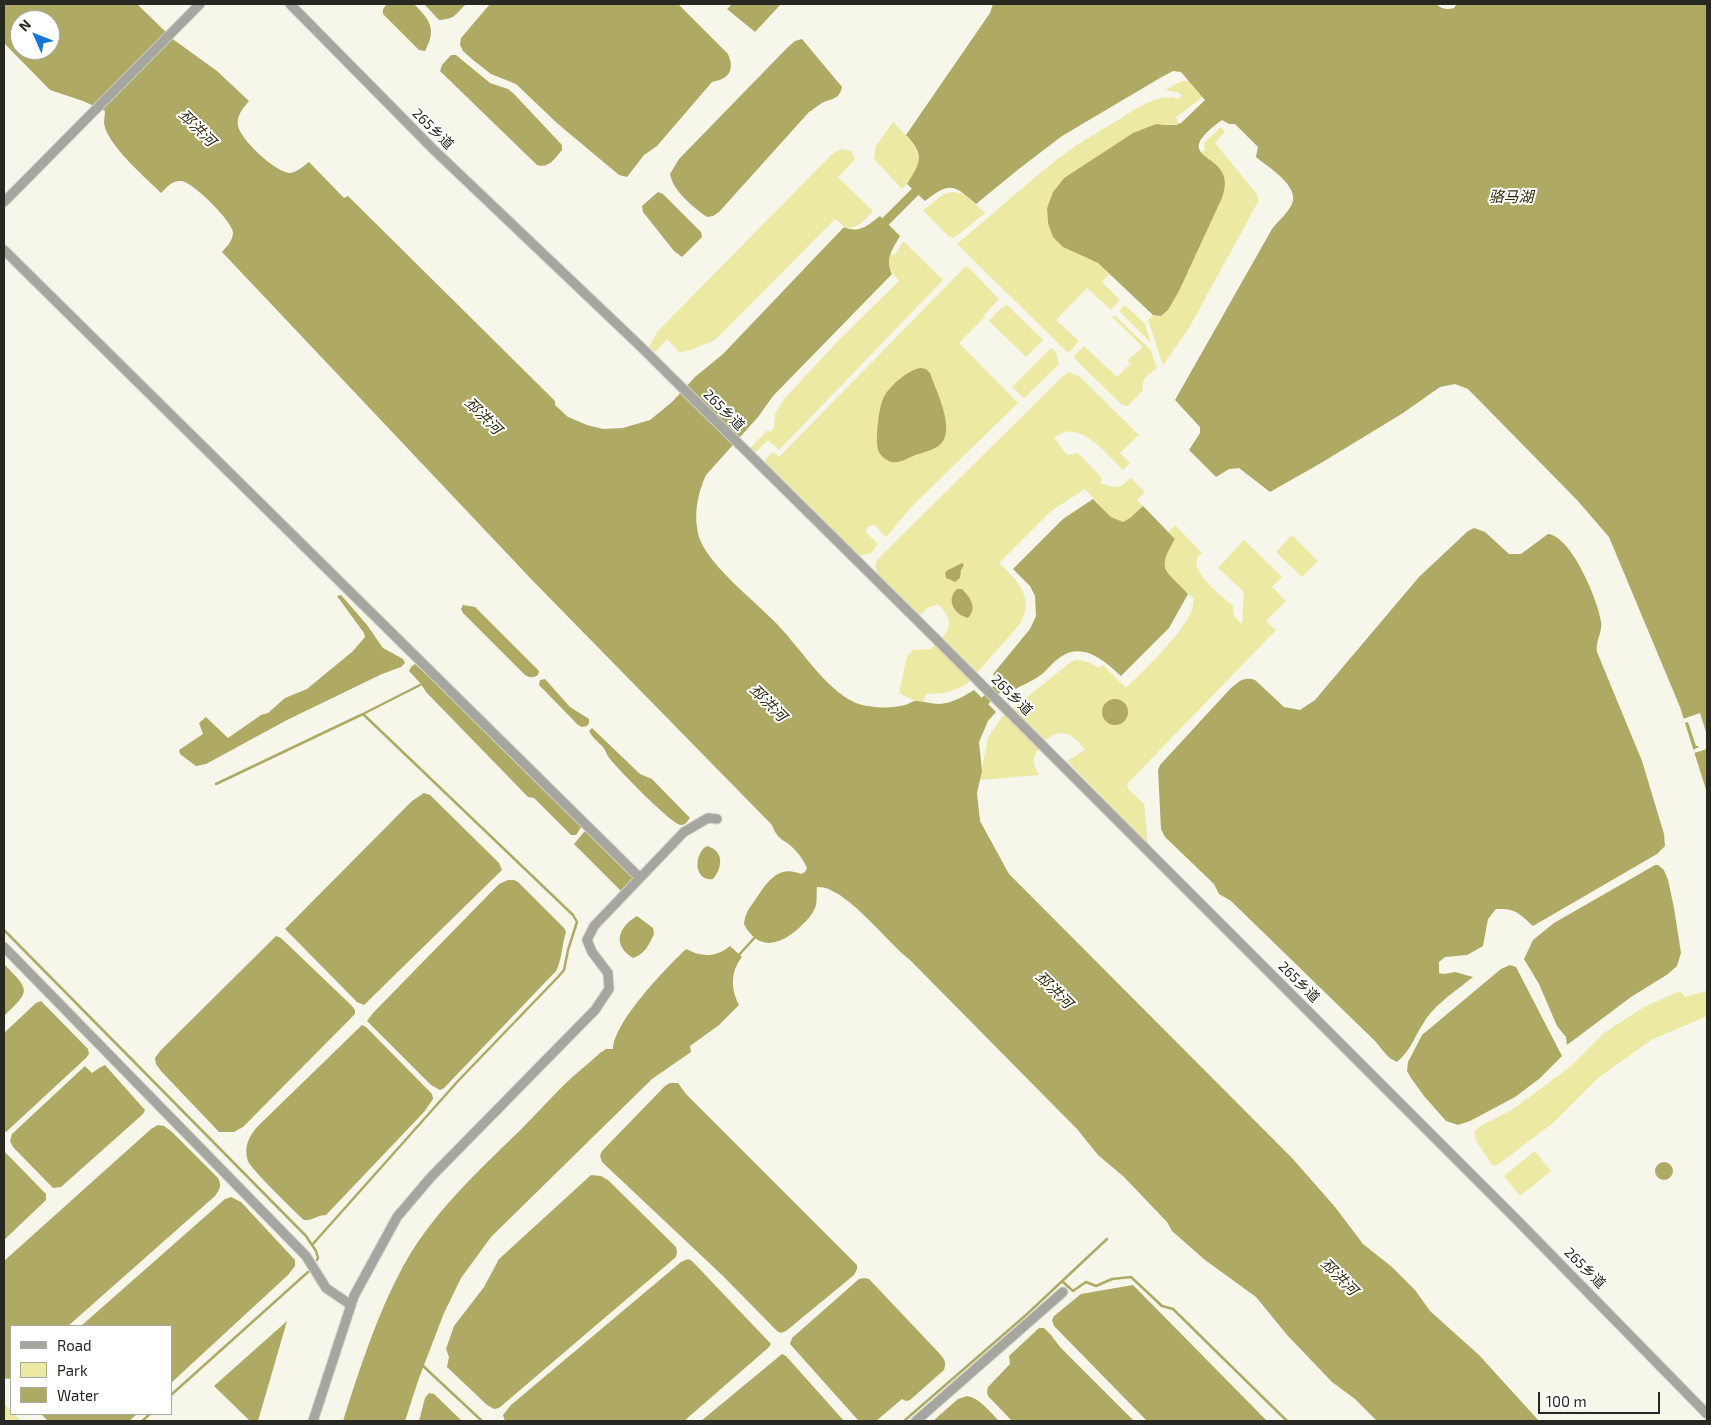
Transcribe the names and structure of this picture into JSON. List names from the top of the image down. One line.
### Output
{"streets":{"street":["265乡道"]},"water":["邳洪河","骆马湖"],"legend":["Road","Park","Water"],"scale_bar":"100 m","north":"top left"}
